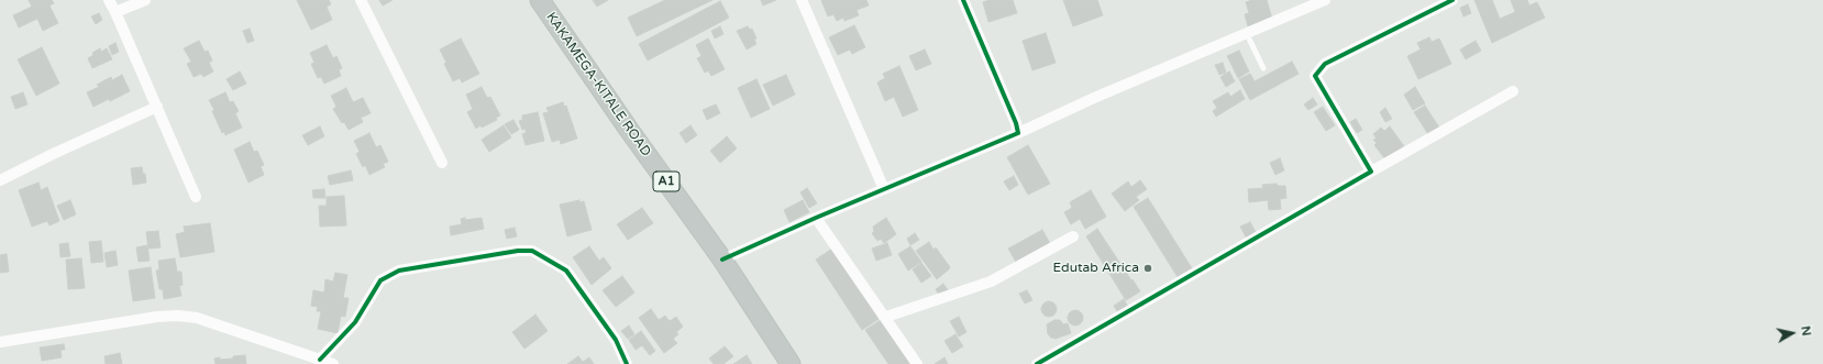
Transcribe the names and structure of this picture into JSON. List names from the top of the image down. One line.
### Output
{"streets":{"highway":["KAKAMEGA-KITALE ROAD","A1"]},"places":["Edutab Africa"],"north":"right"}
